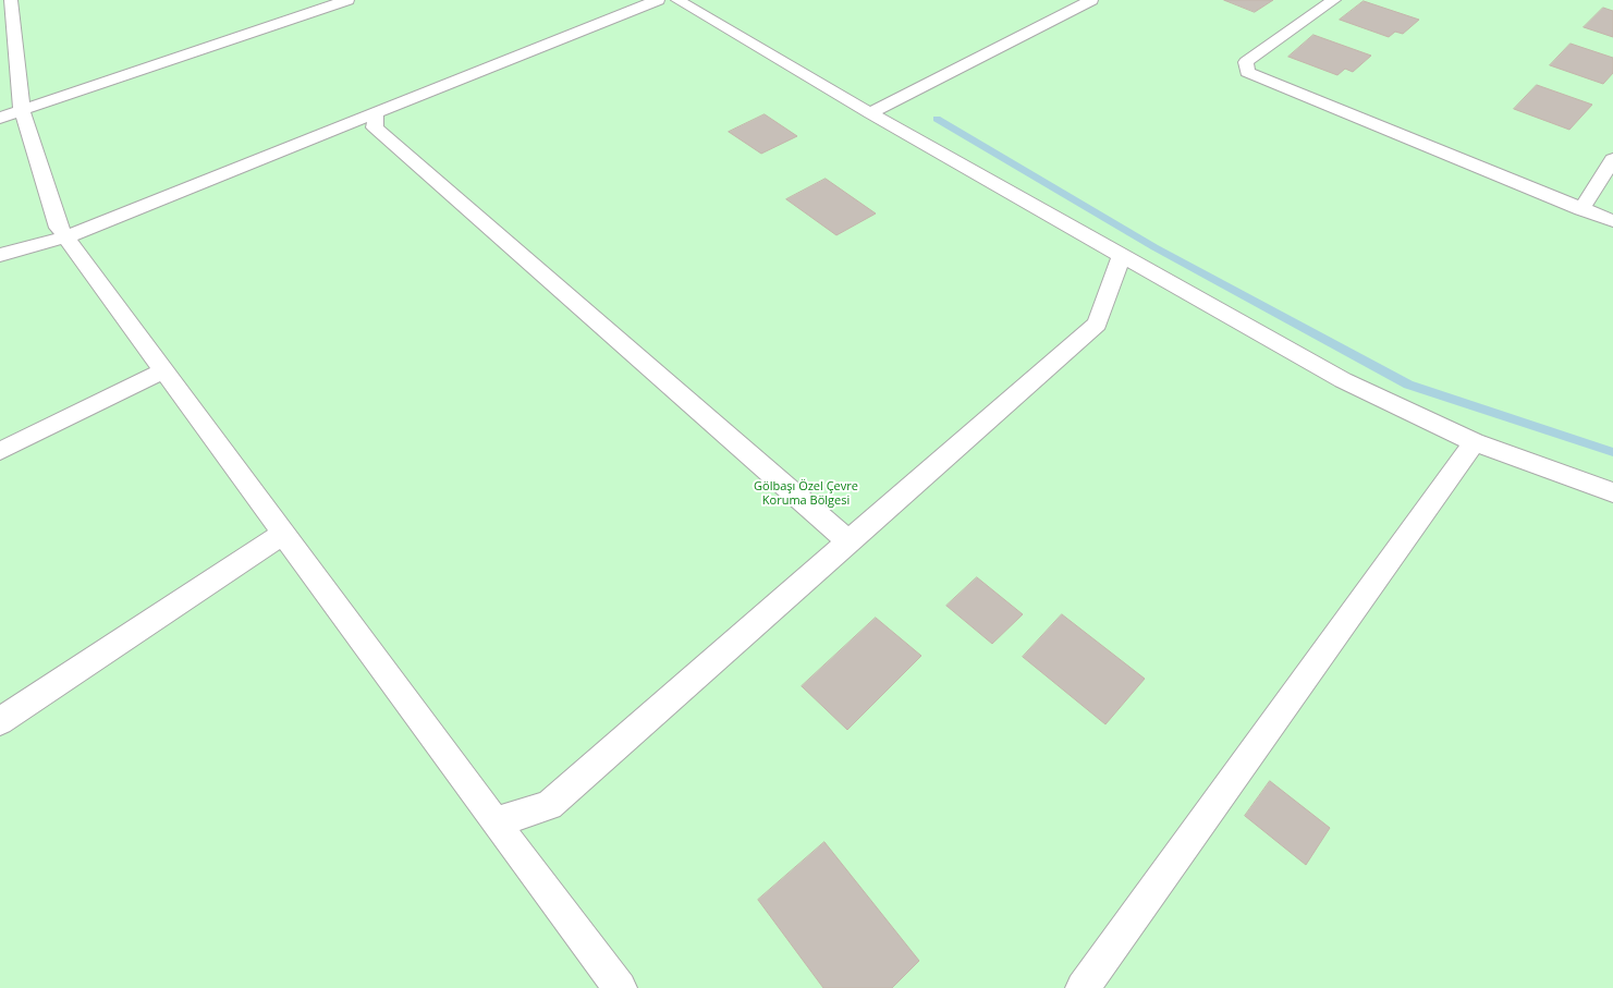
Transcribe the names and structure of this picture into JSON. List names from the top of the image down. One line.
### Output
{"parks":["Gölbaşı Özel Çevre Koruma Bölgesi"]}
